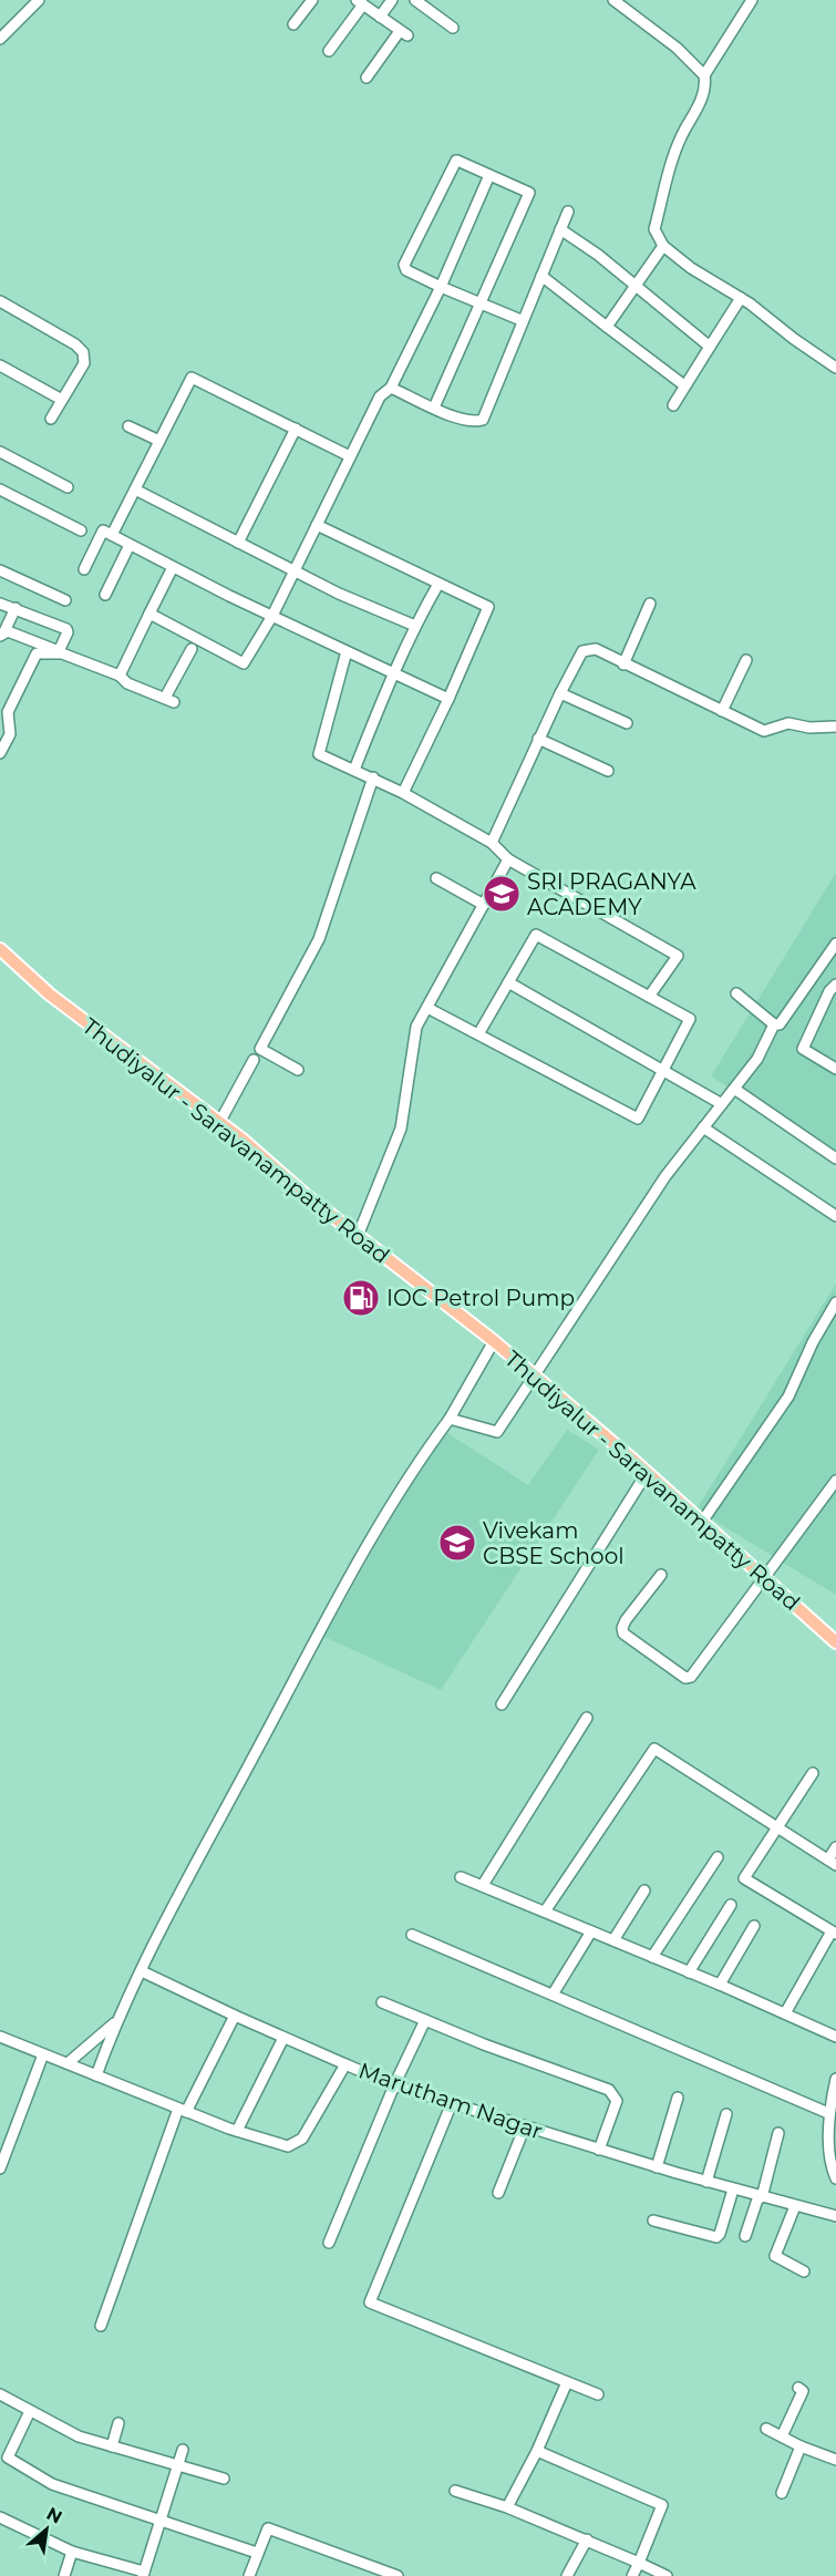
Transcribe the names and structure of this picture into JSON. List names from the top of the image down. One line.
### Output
{"streets":{"main road":["Thudiyalur - Saravanampatty Road"],"street":["Marutham Nagar"]},"places":{"school or university":["SRI PRAGANYA ACADEMY","Vivekam CBSE School"],"fuel station":["IOC Petrol Pump"]},"north":"top right"}
